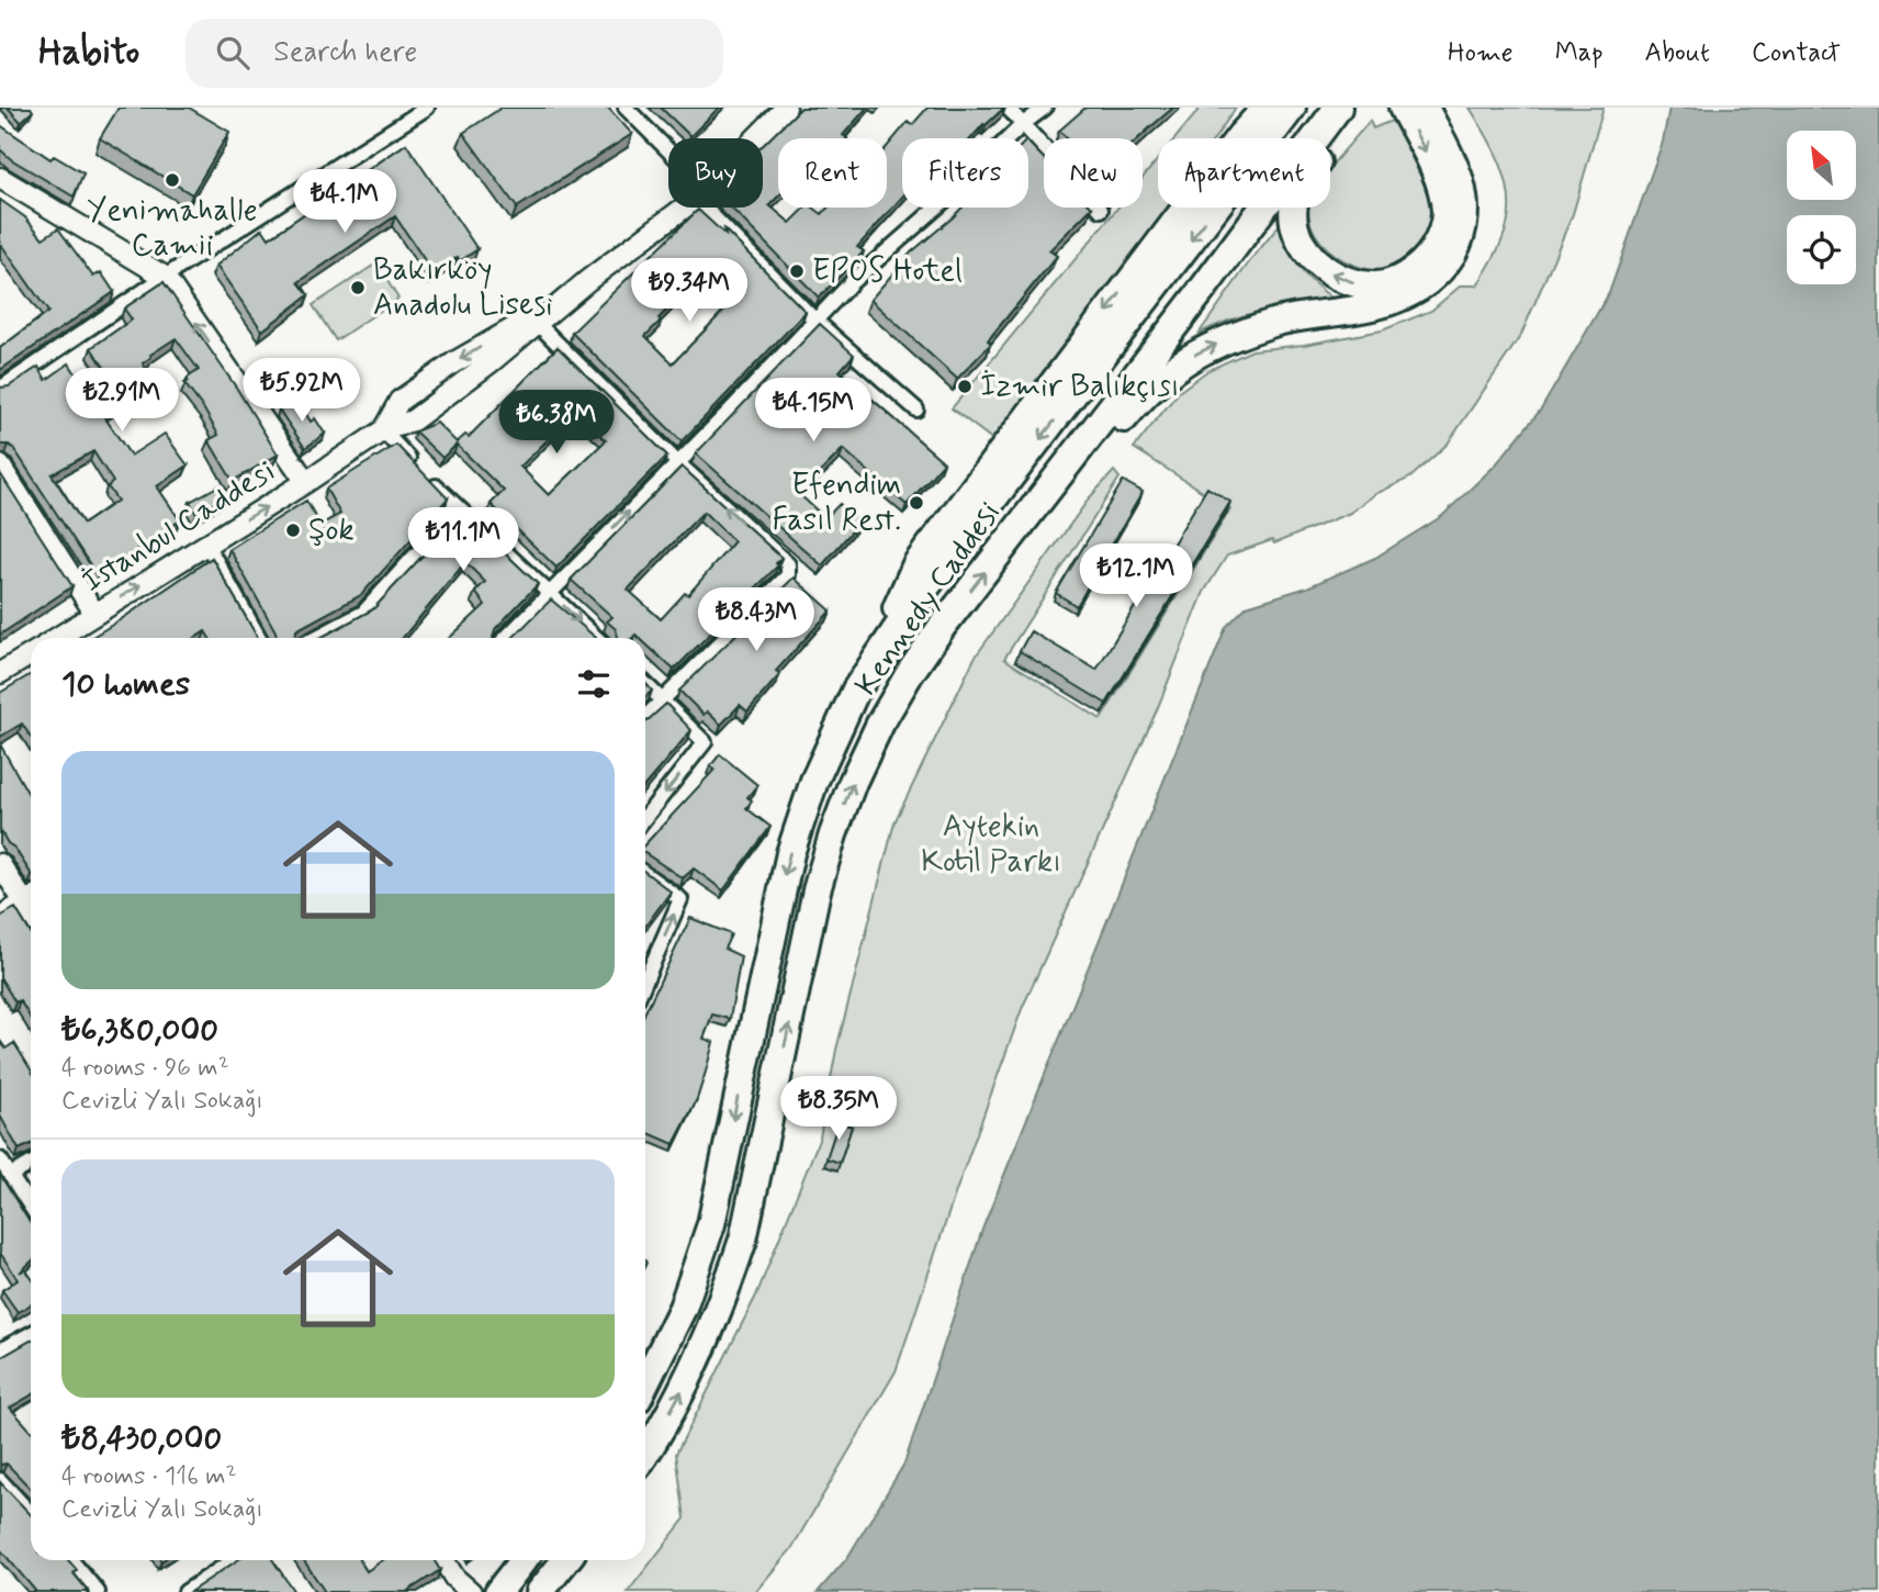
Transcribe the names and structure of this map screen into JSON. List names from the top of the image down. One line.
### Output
{"streets":{"highway":["Kennedy Caddesi"],"main road":["İstanbul Caddesi"]},"parks":["Aytekin Kotil Parkı"],"places":["Yenimahalle Camii","EPOS Hotel","Bakırköy Anadolu Lisesi","İzmir Balıkçısı","Efendim Fasıl Rest.","Şok"],"north":"top left","page":{"header":"Habito","search":"Search here","nav":["Home","Map","About","Contact"],"chip":["Buy","Rent","Filters","New","Apartment"],"price":["₺4.1M","₺9.34M","₺5.92M","₺2.91M","₺4.15M","₺6.38M","₺11.1M","₺12.1M","₺8.43M","₺8.35M"],"heading":"10 homes","list":[{"name":"₺6,380,000","note":"4 rooms · 96 m² · Cevizli Yalı Sokağı"},{"name":"₺8,430,000","note":"4 rooms · 116 m² · Cevizli Yalı Sokağı"}]}}
